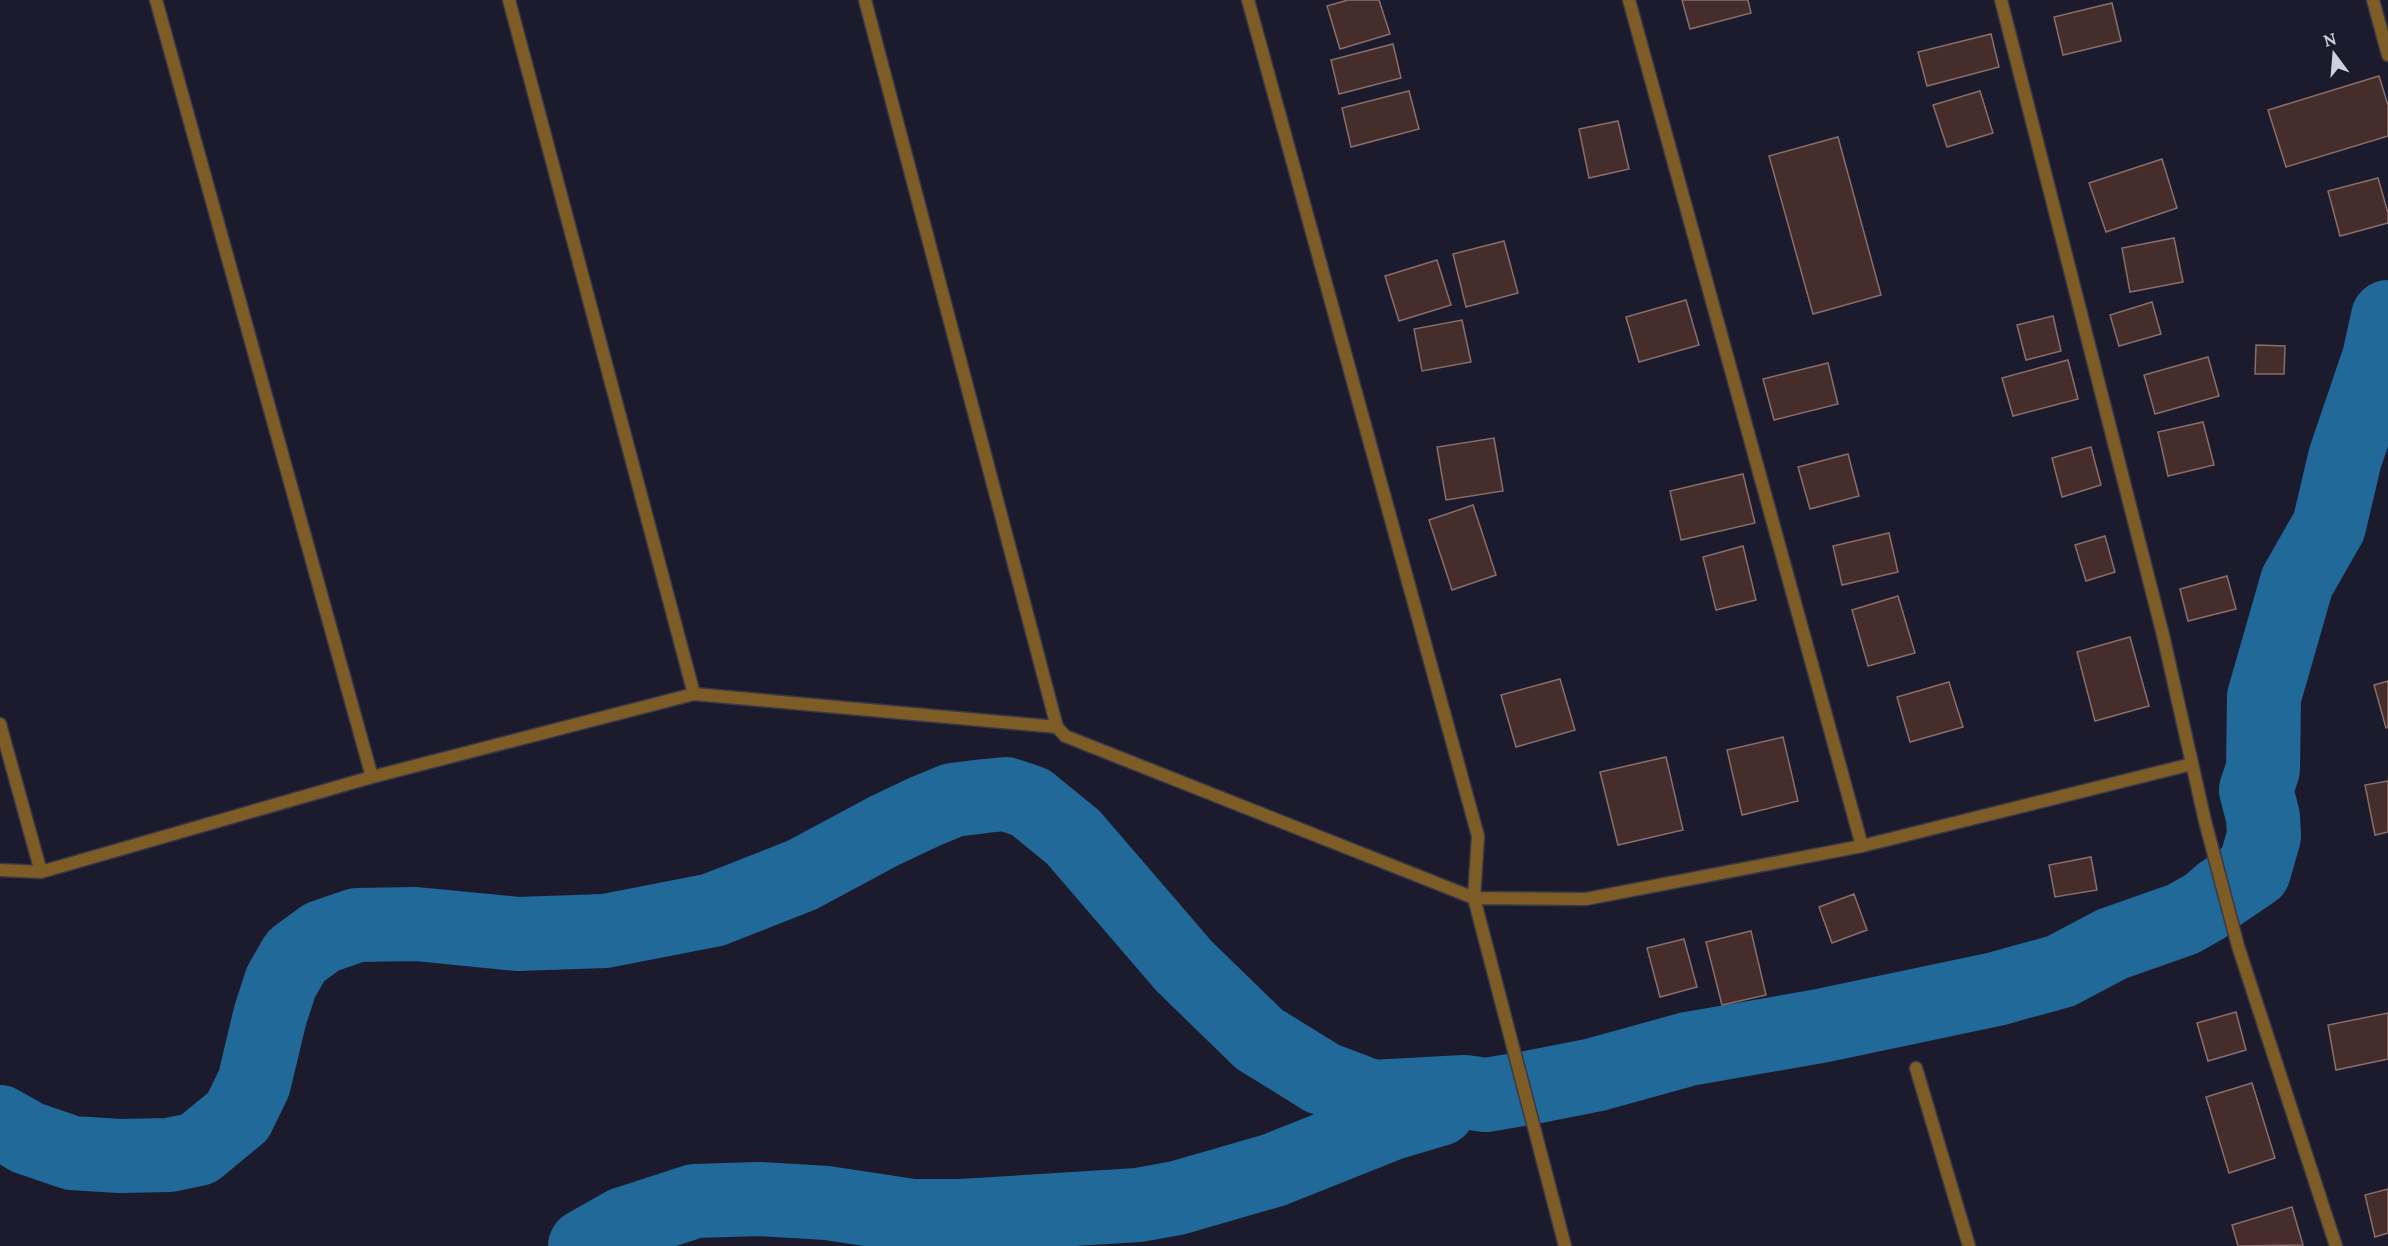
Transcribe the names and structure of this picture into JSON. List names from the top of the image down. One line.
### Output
{"north":"top"}
